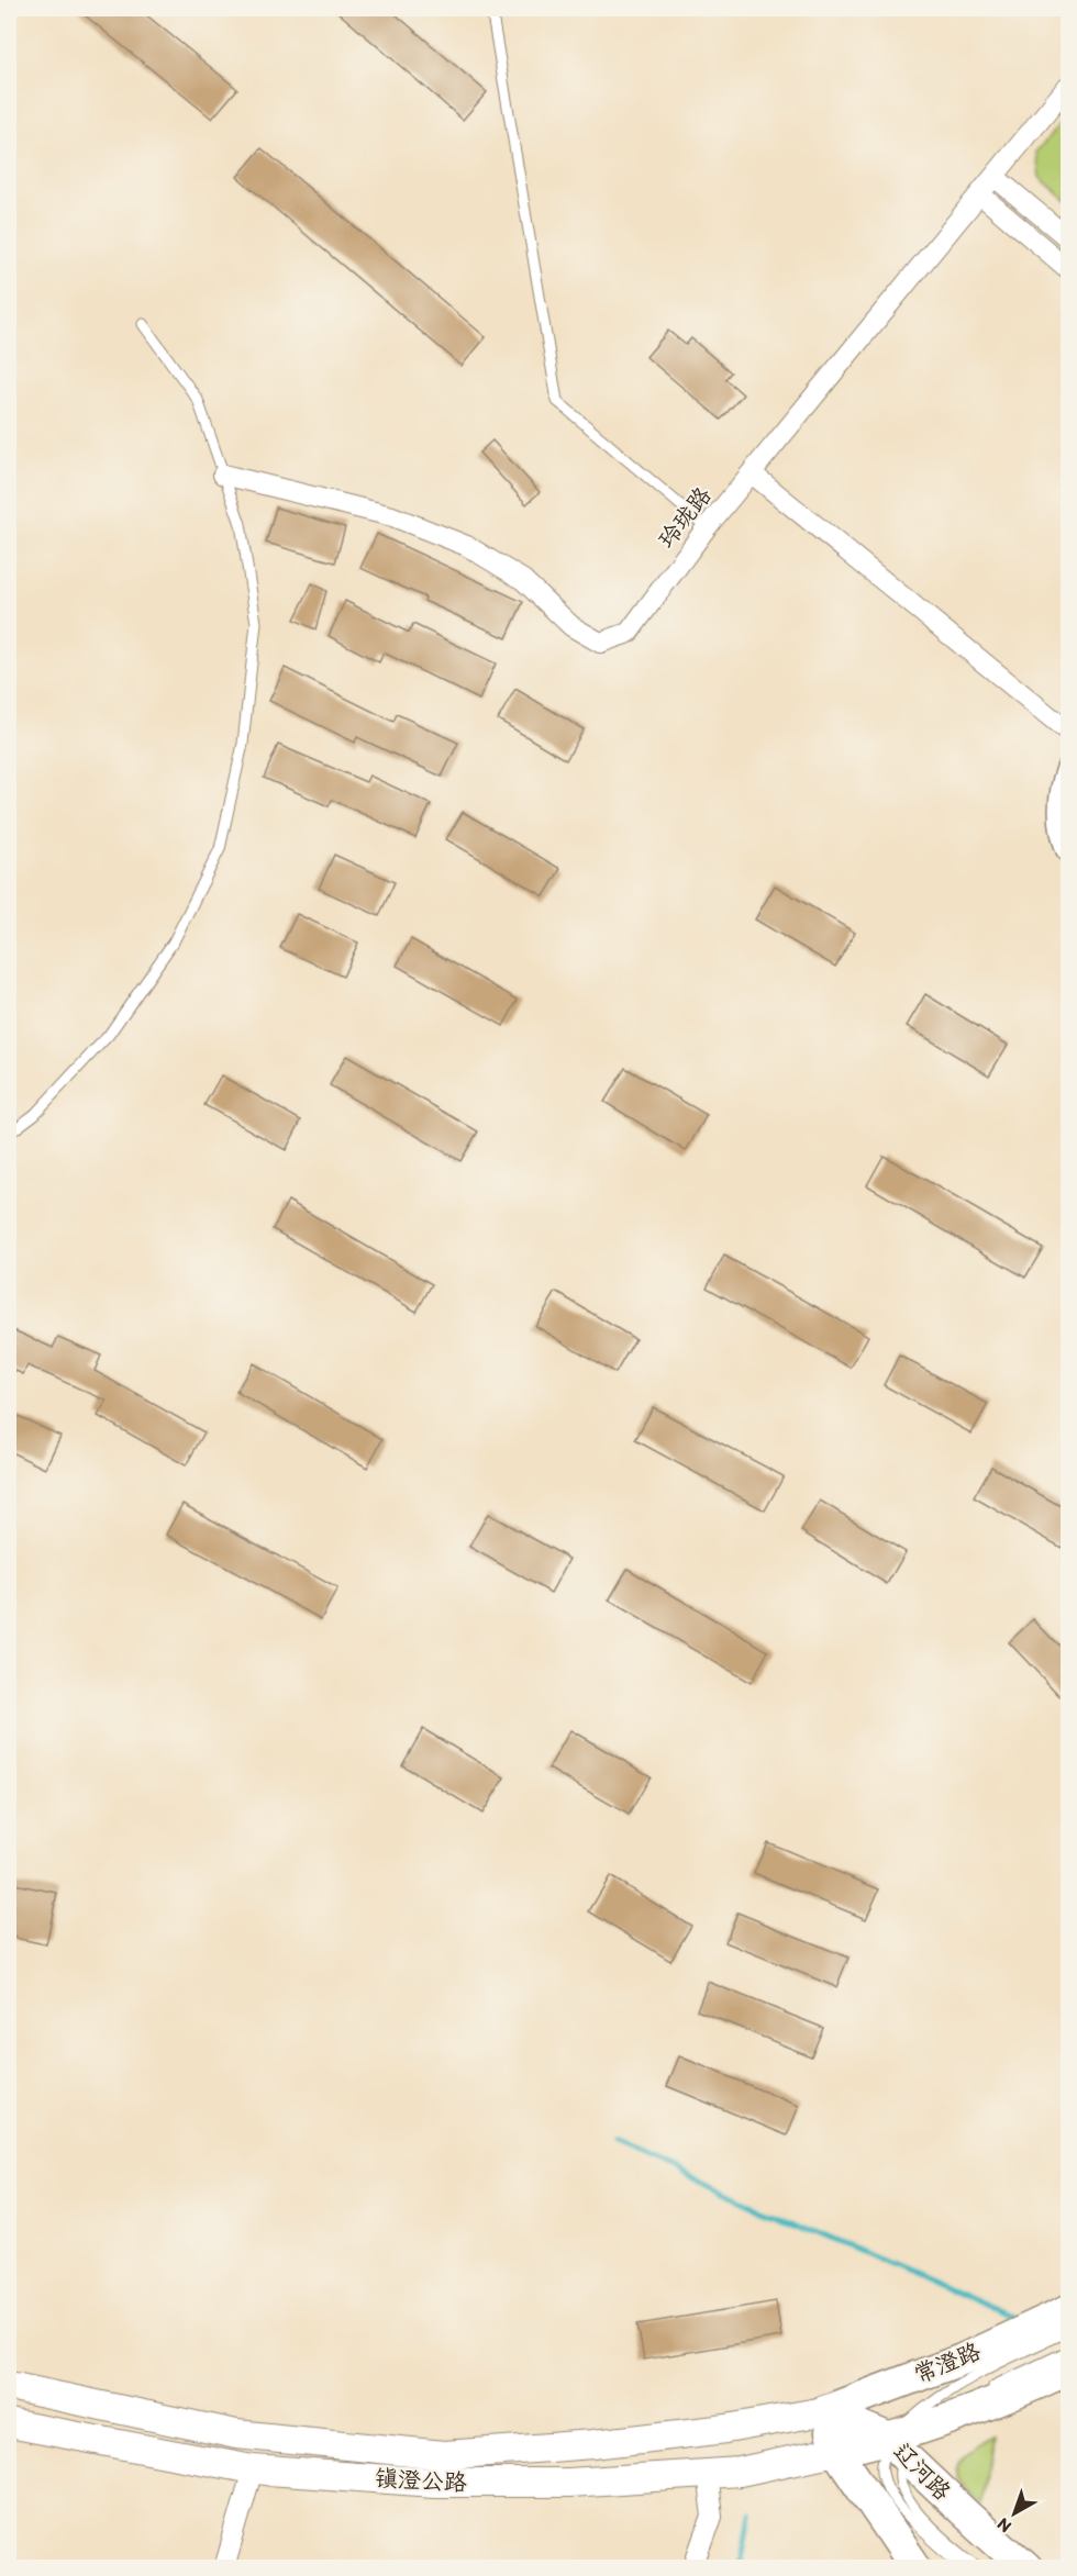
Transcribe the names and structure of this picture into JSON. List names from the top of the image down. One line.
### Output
{"streets":{"main road":["常澄路","辽河路","镇澄公路"],"street":["玲珑路"]},"crossings":[["常澄路","辽河路"],["常澄路","镇澄公路"],["辽河路","镇澄公路"]],"north":"bottom left"}
